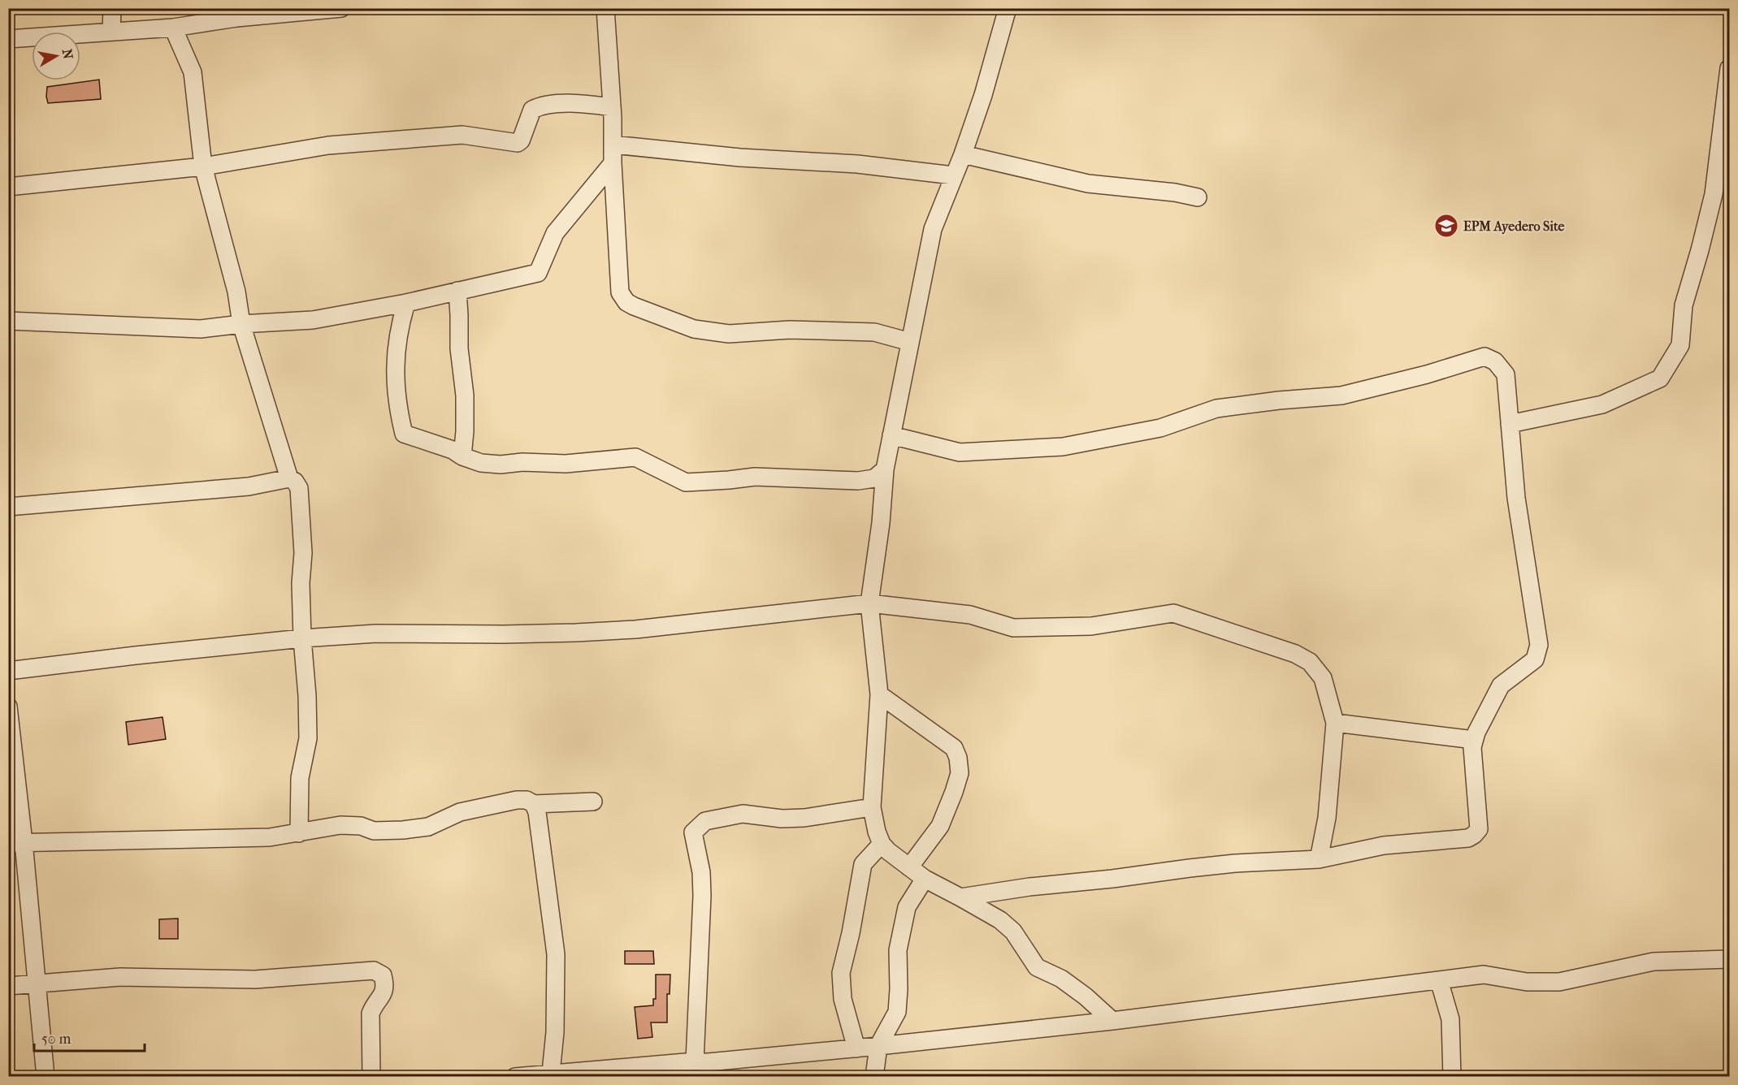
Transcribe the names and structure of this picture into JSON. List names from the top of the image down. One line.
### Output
{"places":{"school or university":["EPM Ayedero Site"]},"scale_bar":"50 m","north":"right"}
